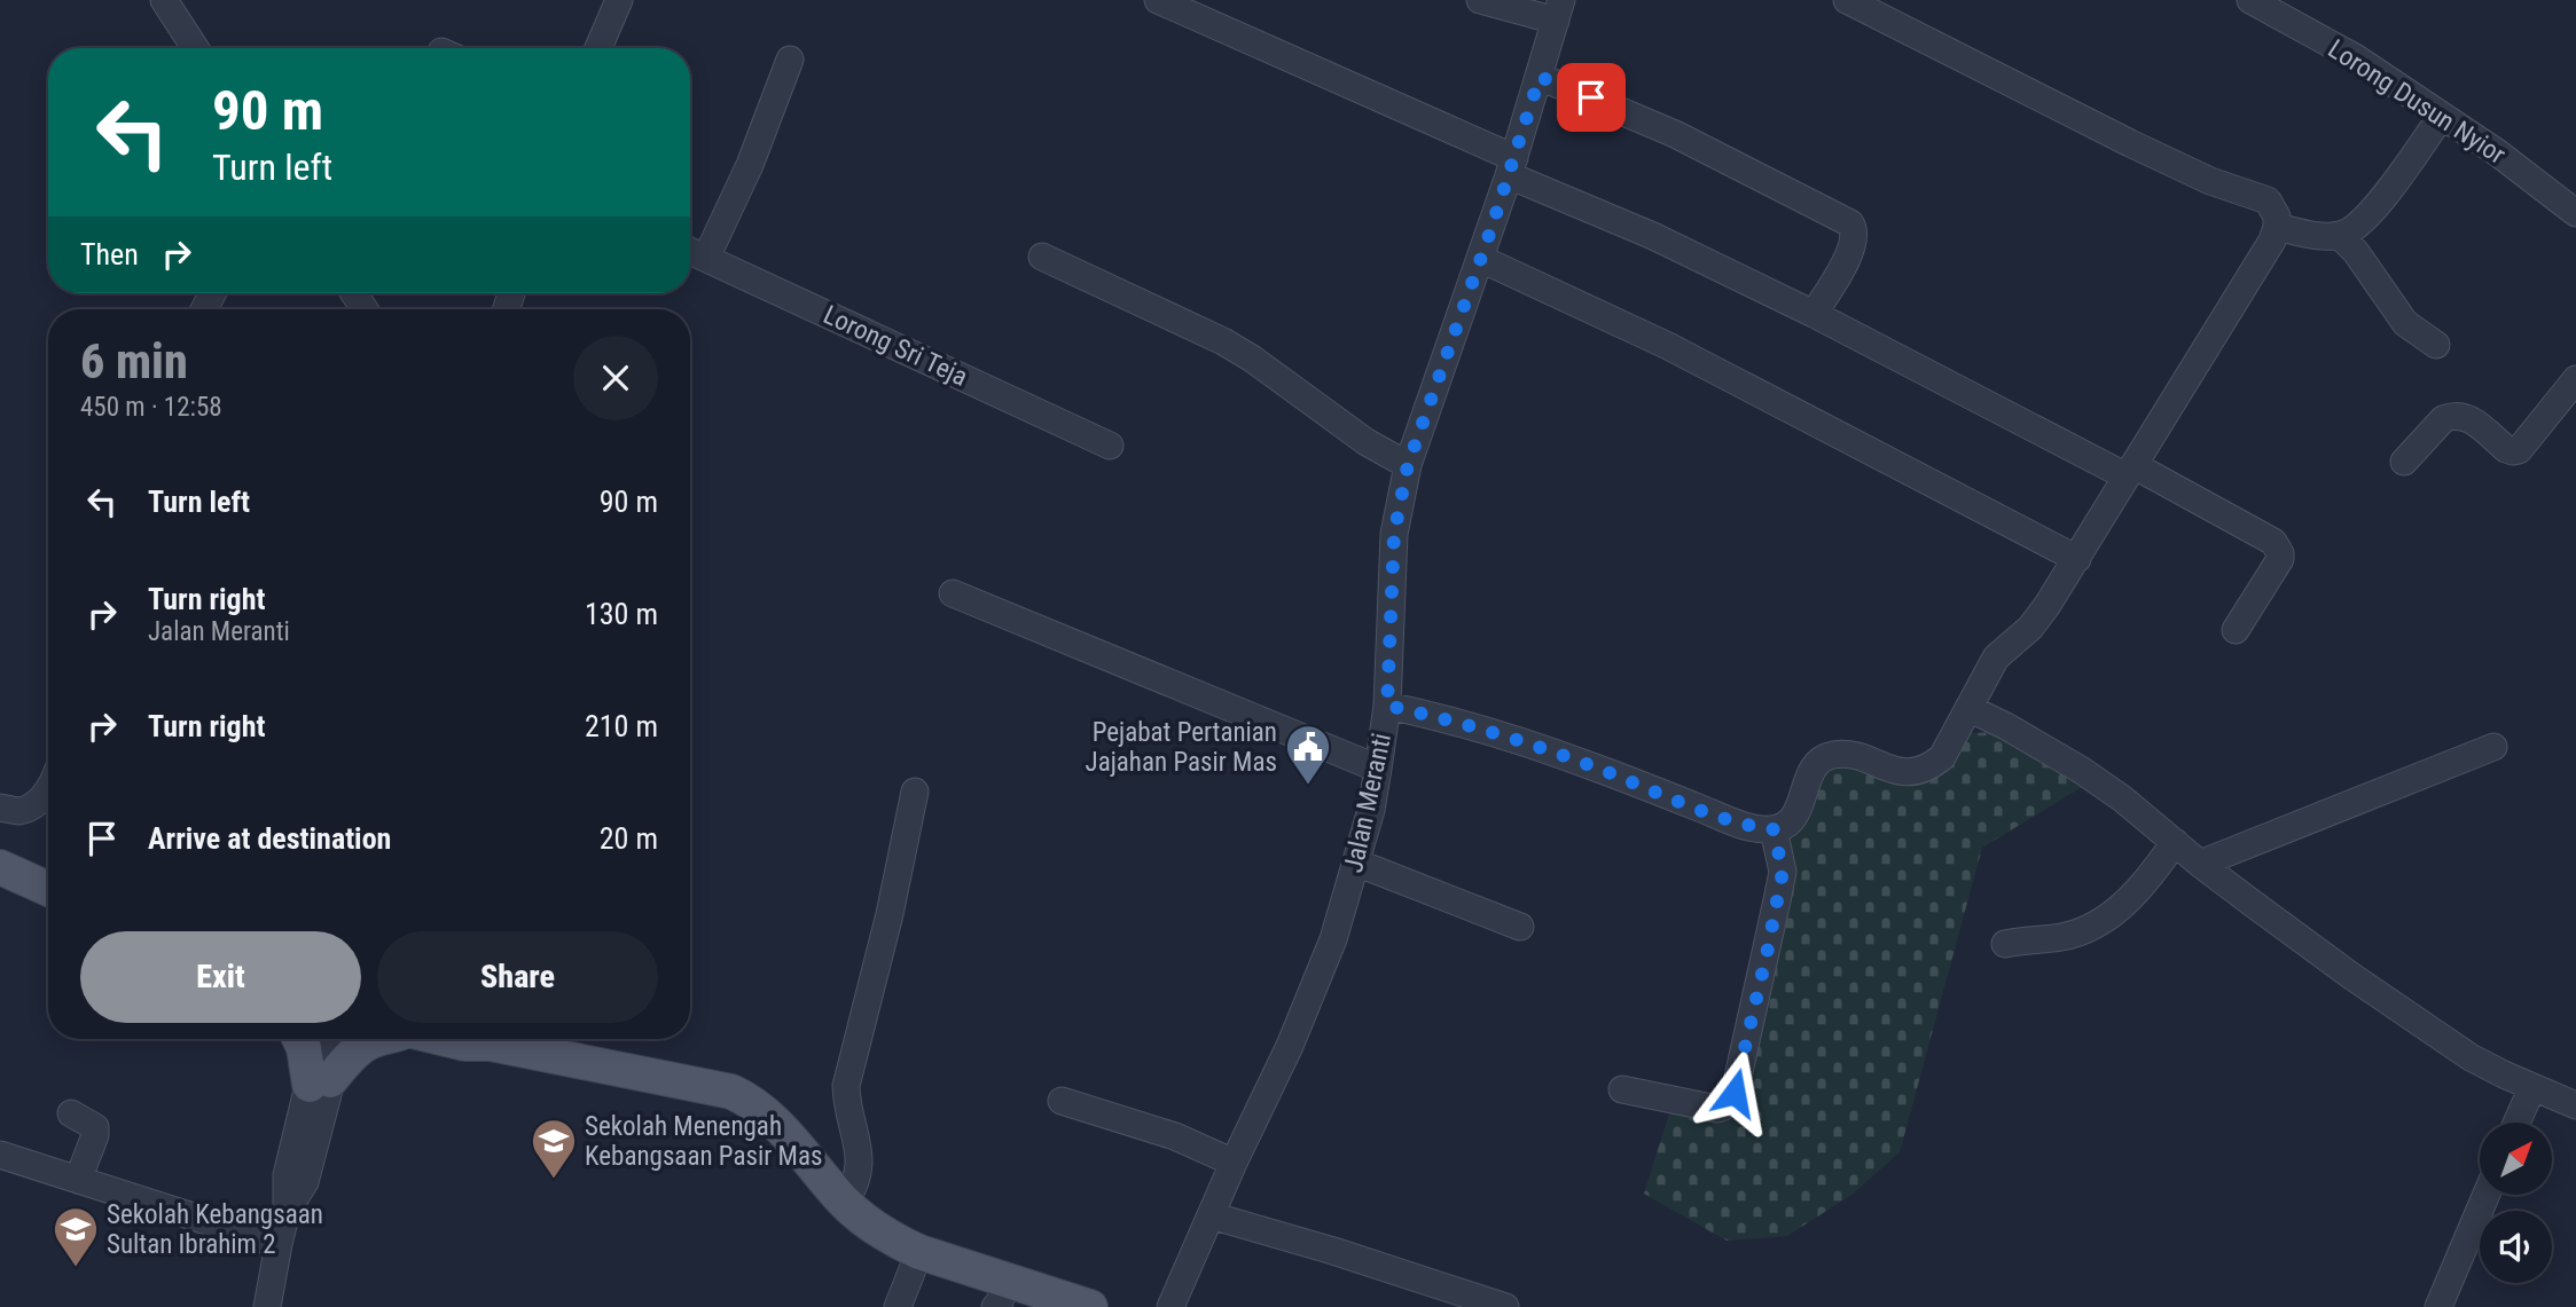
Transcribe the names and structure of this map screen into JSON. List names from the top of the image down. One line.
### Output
{"streets":{"street":["Lorong Dusun Nyior","Lorong Sri Teja","Jalan Meranti"]},"places":{"public building":["Pejabat Pertanian Jajahan Pasir Mas"],"school or university":["Sekolah Menengah Kebangsaan Pasir Mas","Sekolah Kebangsaan Sultan Ibrahim 2"]},"north":"top right","page":{"turn":["90 m","Turn left"],"then":"Then","heading":["6 min","450 m · 12:58"],"list":[{"name":"Turn left","value":"90 m"},{"name":"Turn right","note":"Jalan Meranti","value":"130 m"},{"name":"Turn right","value":"210 m"},{"name":"Arrive at destination","value":"20 m"}],"buttons":["Exit","Share"]}}
